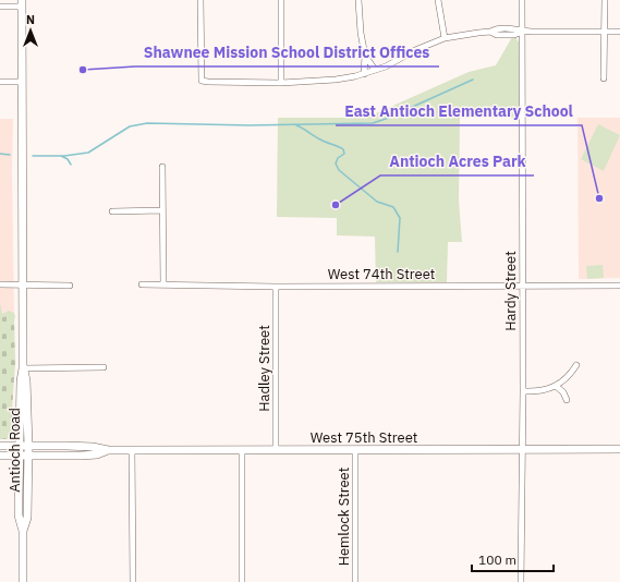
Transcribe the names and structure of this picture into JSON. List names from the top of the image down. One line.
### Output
{"streets":{"main road":["West 75th Street","Antioch Road"],"street":["West 74th Street","Hardy Street","Hadley Street","Hemlock Street"]},"crossings":[["West 74th Street","Hardy Street"],["West 74th Street","Hadley Street"],["Hardy Street","West 75th Street"],["Hadley Street","West 75th Street"],["West 75th Street","Antioch Road"],["West 75th Street","Hemlock Street"]],"places":["Shawnee Mission School District Offices","East Antioch Elementary School","Antioch Acres Park"],"scale_bar":"100 m","north":"top"}
